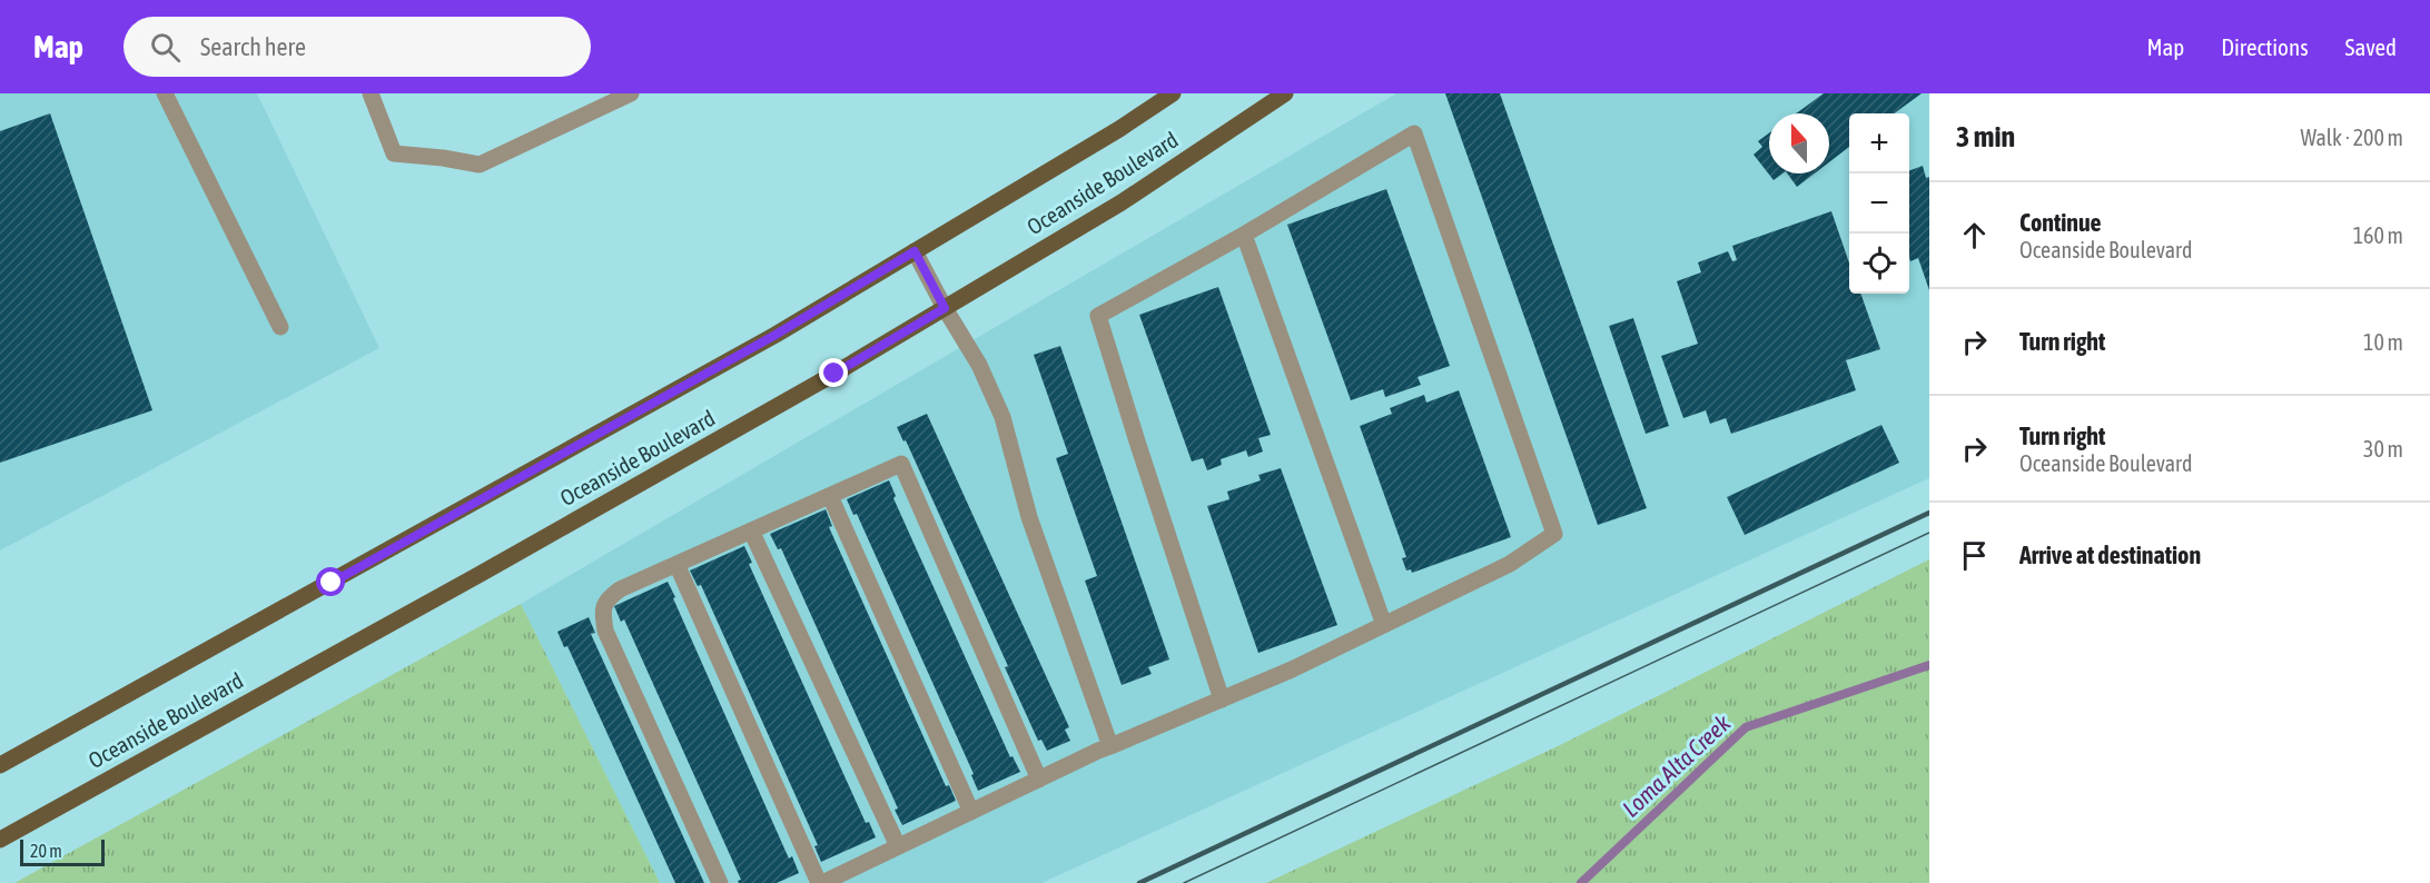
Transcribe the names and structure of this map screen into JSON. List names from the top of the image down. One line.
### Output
{"streets":{"main road":["Oceanside Boulevard"]},"water":["Loma Alta Creek"],"scale_bar":"20 m","north":"top","page":{"header":"Map","search":"Search here","nav":["Map","Directions","Saved"],"heading":["3 min","Walk · 200 m"],"map_buttons":["+","−"],"list":[["Continue","Oceanside Boulevard","160 m"],["Turn right","10 m"],["Turn right","Oceanside Boulevard","30 m"],"Arrive at destination"],"scale":"20 m"}}
